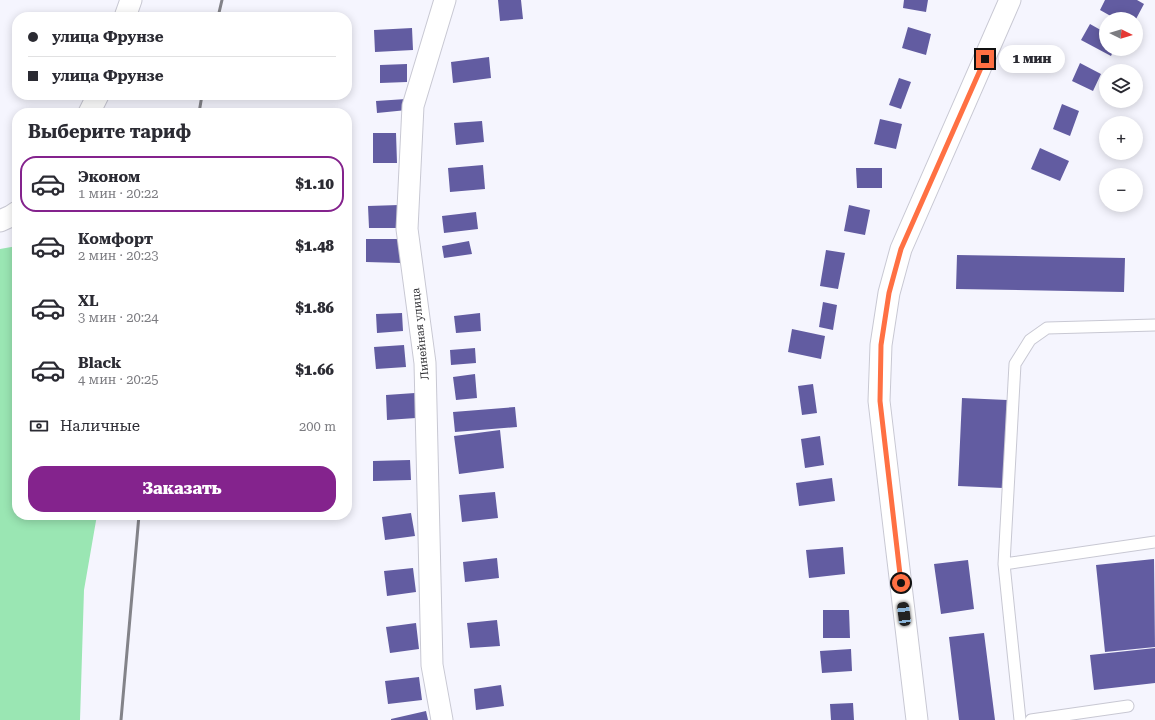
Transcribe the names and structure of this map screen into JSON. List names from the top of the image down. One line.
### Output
{"streets":{"street":["Линейная улица"]},"north":"right","page":{"map_buttons":["+","−"],"banner":["улица Фрунзе","улица Фрунзе"],"bubble":"1 мин","heading":"Выберите тариф","list":[{"name":"Эконом","note":"1 мин · 20:22","value":"$1.10"},{"name":"Комфорт","note":"2 мин · 20:23","value":"$1.48"},{"name":"XL","note":"3 мин · 20:24","value":"$1.86"},{"name":"Black","note":"4 мин · 20:25","value":"$1.66"}],"pay":["Наличные","200 m"],"buttons":"Заказать"}}
